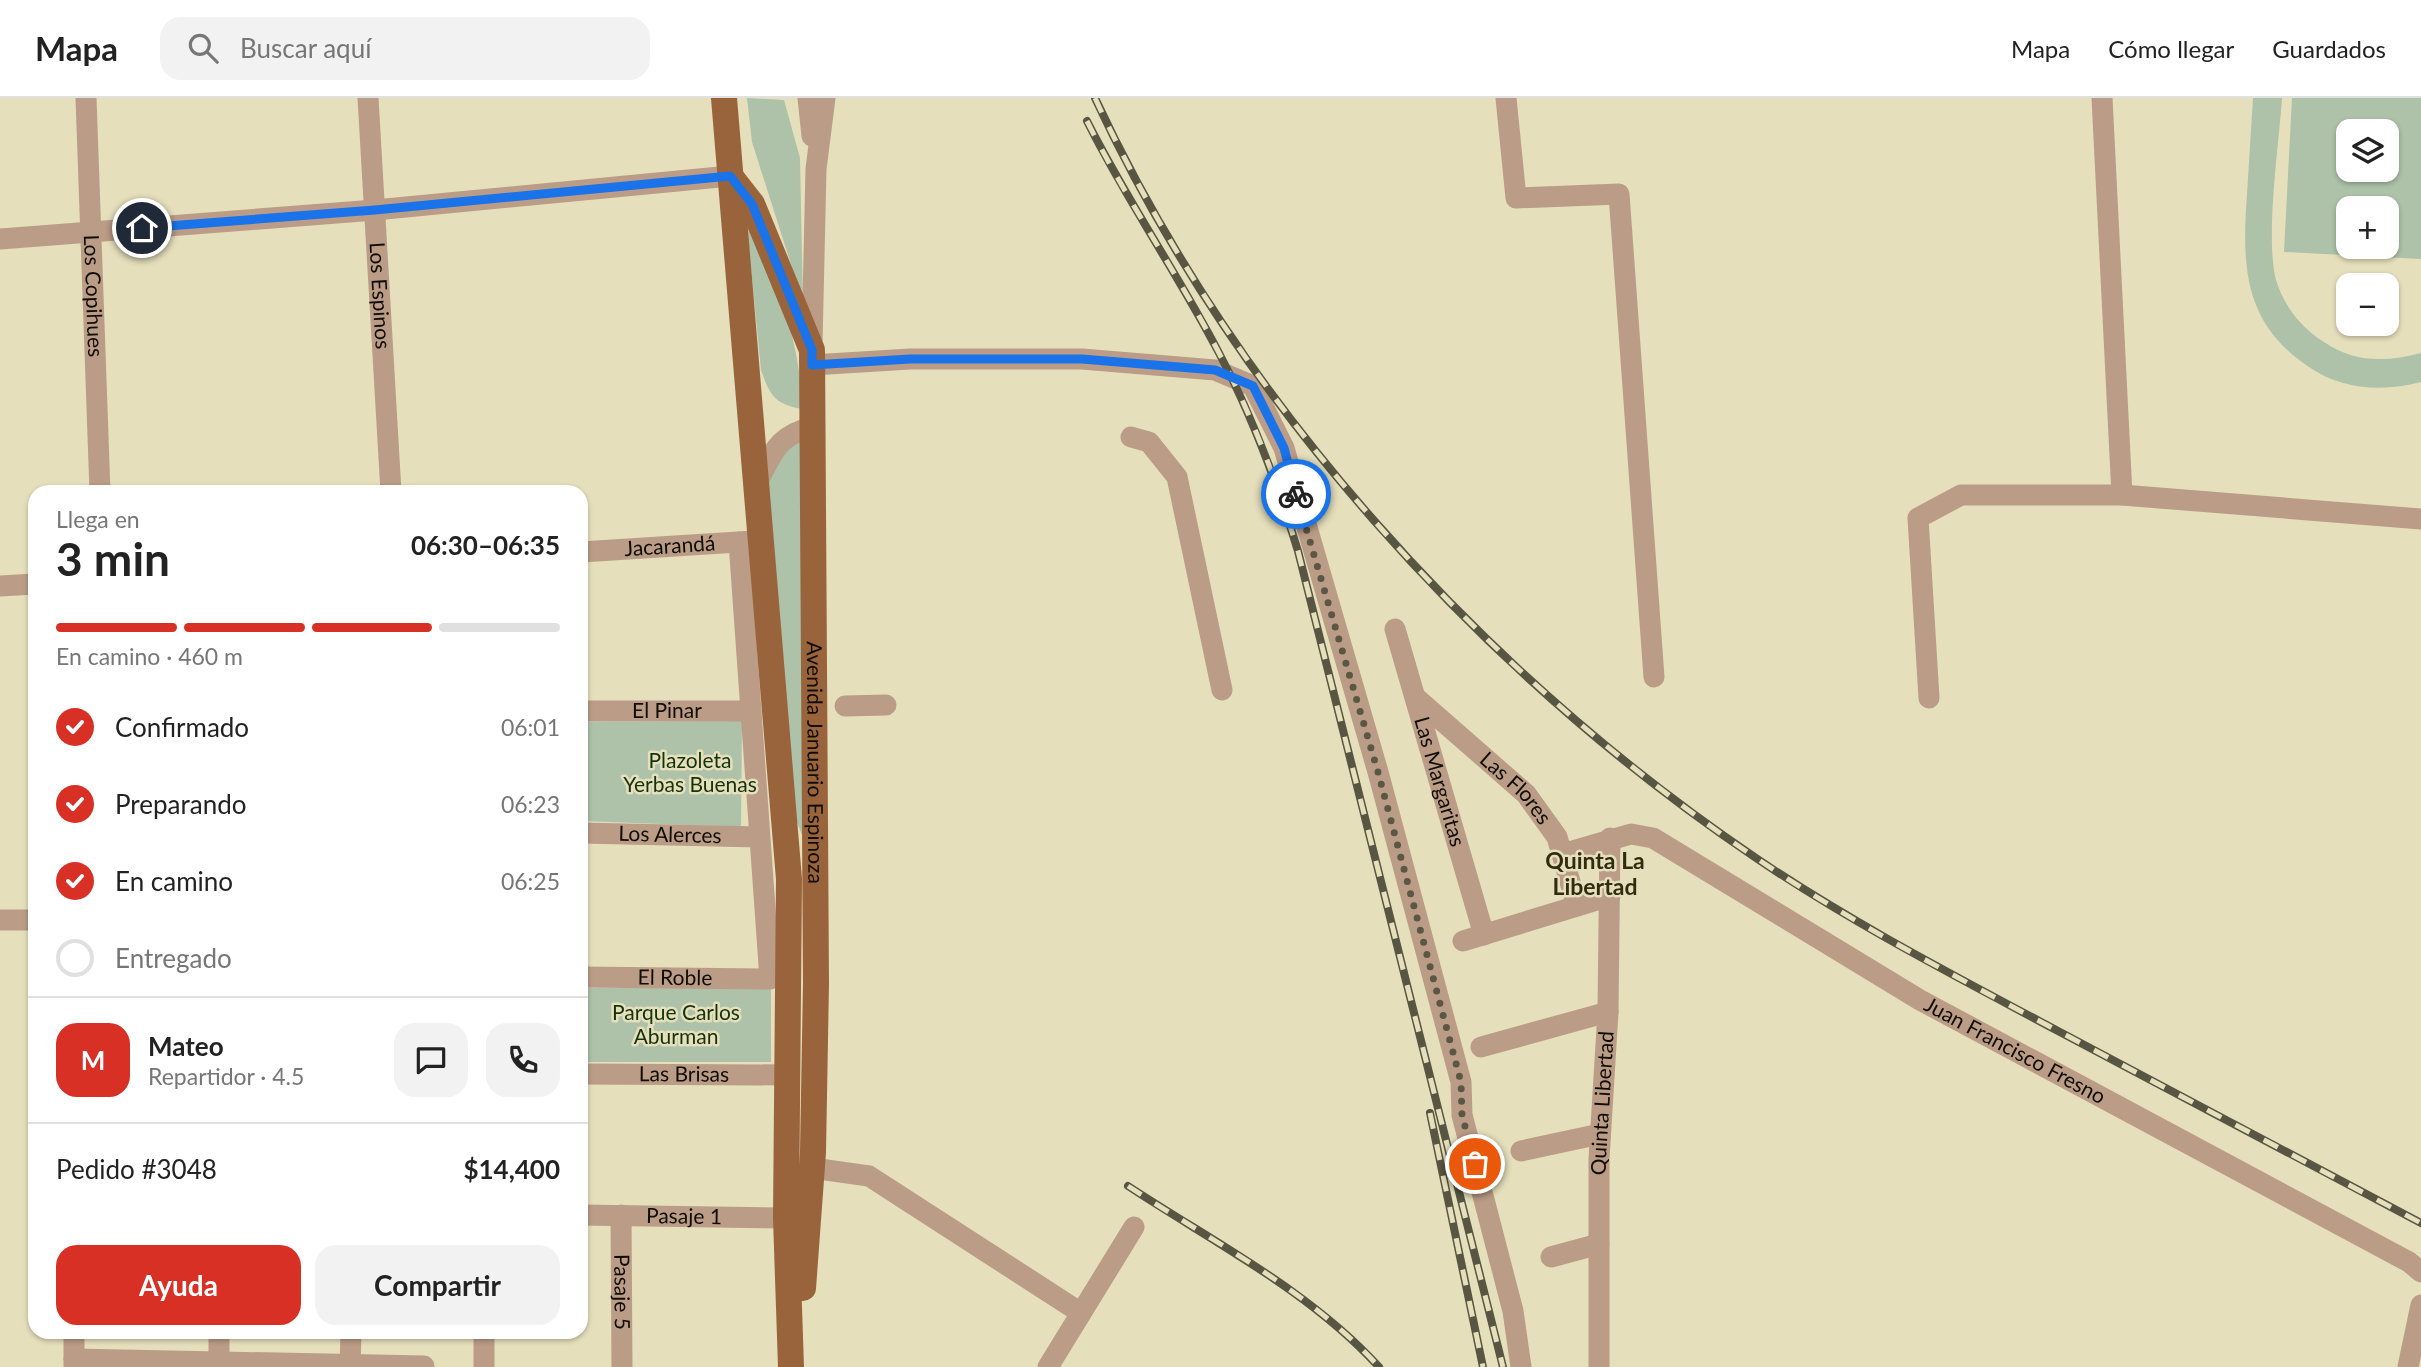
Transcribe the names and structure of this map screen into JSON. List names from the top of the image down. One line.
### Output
{"streets":{"main road":["Avenida Januario Espinoza"],"street":["Los Copihues","Los Espinos","Jacarandá","El Pinar","Las Margaritas","Las Flores","Los Alerces","El Roble","Juan Francisco Fresno","Las Brisas","Quinta Libertad","Pasaje 1","Pasaje 5"]},"crossings":[["Jacarandá","Avenida Januario Espinoza"],["Avenida Januario Espinoza","Las Brisas"],["Avenida Januario Espinoza","Pasaje 1"],["Las Margaritas","Las Flores"],["Las Flores","Juan Francisco Fresno"],["Los Alerces","El Roble"],["Juan Francisco Fresno","Quinta Libertad"],["Pasaje 1","Pasaje 5"]],"districts":["Quinta La Libertad"],"parks":["Plazoleta Yerbas Buenas","Parque Carlos Aburman"],"page":{"header":"Mapa","search":"Buscar aquí","nav":["Mapa","Cómo llegar","Guardados"],"map_buttons":["+","−"],"heading":["3 min","Llega en","06:30–06:35"],"panel":["Mateo","Repartidor · 4.5","Pedido #3048","$14,400"],"bar":"En camino · 460 m","list":[["Confirmado","06:01"],["Preparando","06:23"],["En camino","06:25"],"Entregado"],"round":"M","buttons":["Ayuda","Compartir"]}}
